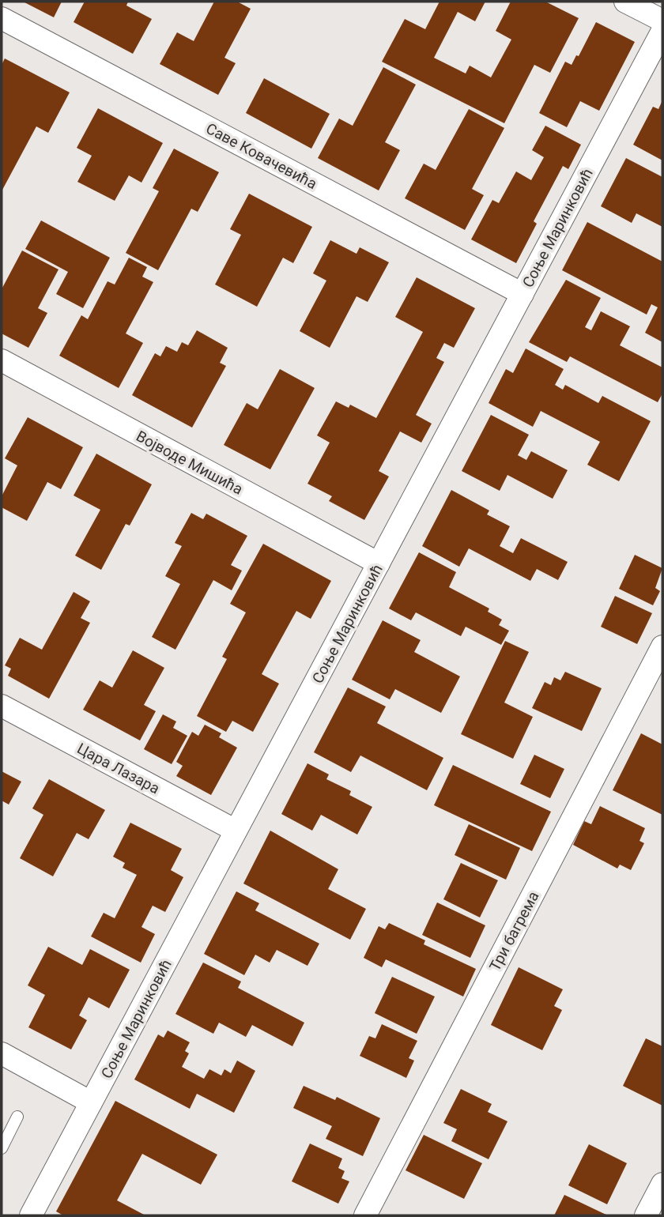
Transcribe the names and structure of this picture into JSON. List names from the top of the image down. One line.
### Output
{"streets":{"street":["Саве Ковачевића","Соње Маринковић","Војводе Мишића","Цара Лазара","Три багрема"]},"crossings":[["Саве Ковачевића","Соње Маринковић"],["Соње Маринковић","Војводе Мишића"],["Соње Маринковић","Цара Лазара"]]}
